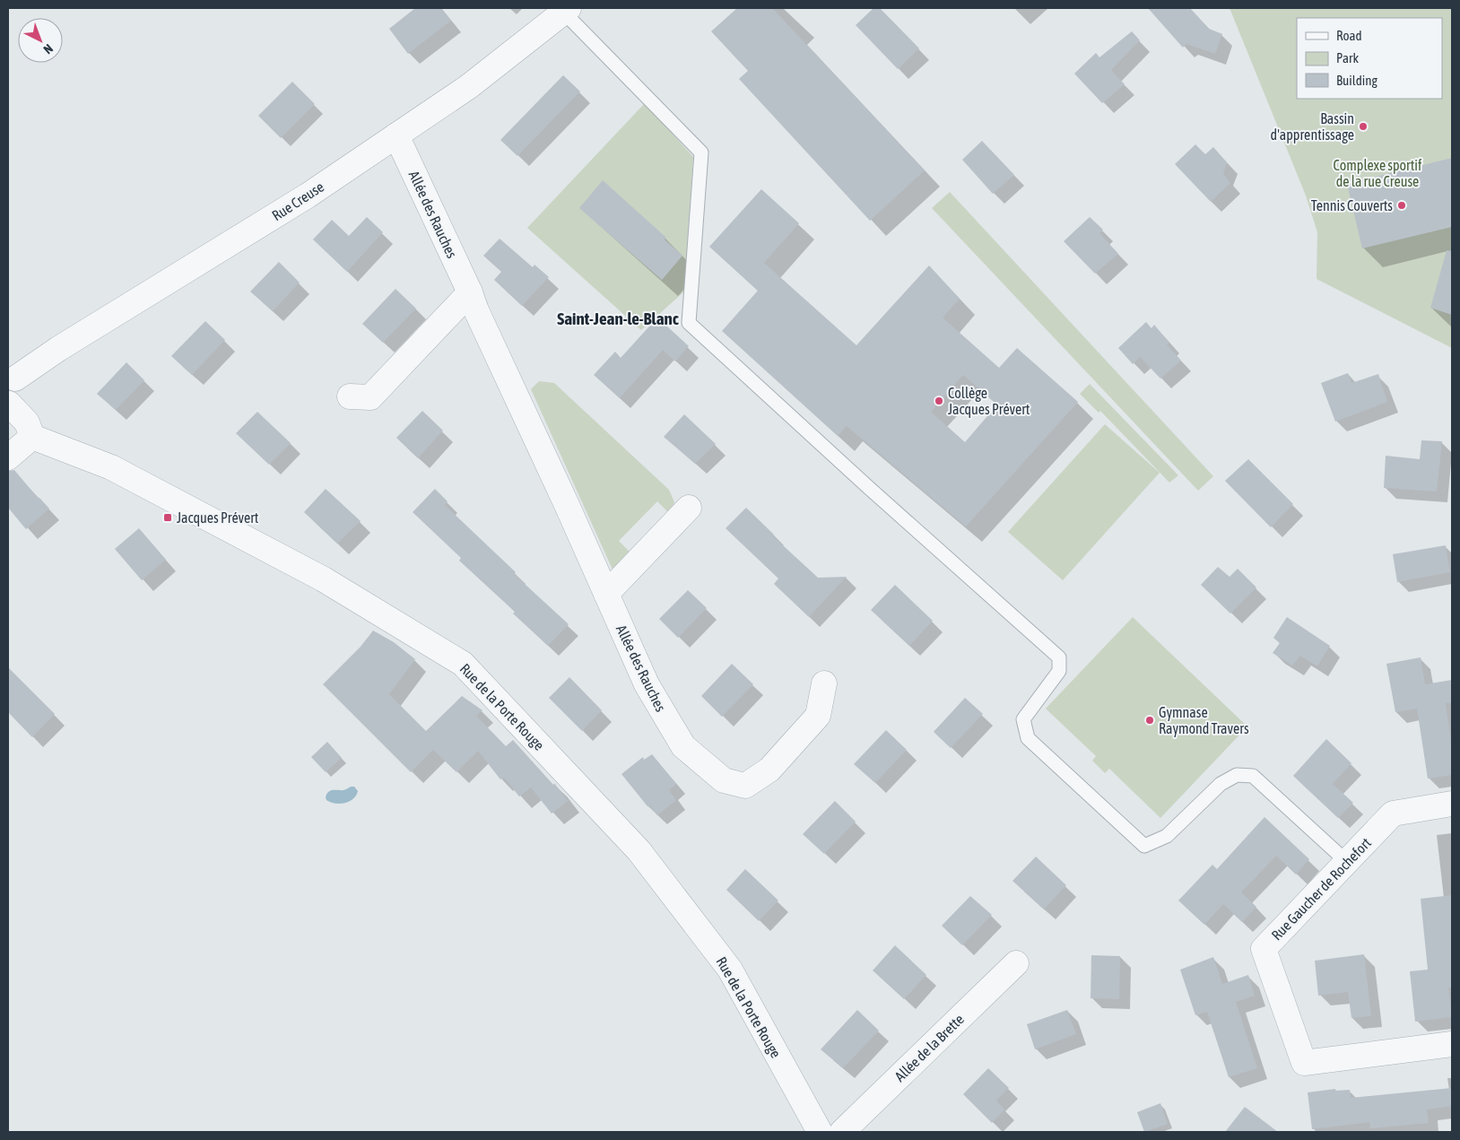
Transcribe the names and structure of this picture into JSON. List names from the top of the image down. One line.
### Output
{"streets":{"street":["Rue Creuse","Allée des Rauches","Rue de la Porte Rouge","Rue Gaucher de Rochefort","Allée de la Brette"]},"crossings":[["Rue Creuse","Allée des Rauches"]],"districts":["Saint-Jean-le-Blanc"],"parks":["Complexe sportif de la rue Creuse"],"places":{"other":["Bassin d'apprentissage","Tennis Couverts","Collège Jacques Prévert","Gymnase Raymond Travers"],"transit":["Jacques Prévert"]},"legend":["Road","Park","Building"],"north":"bottom right"}
